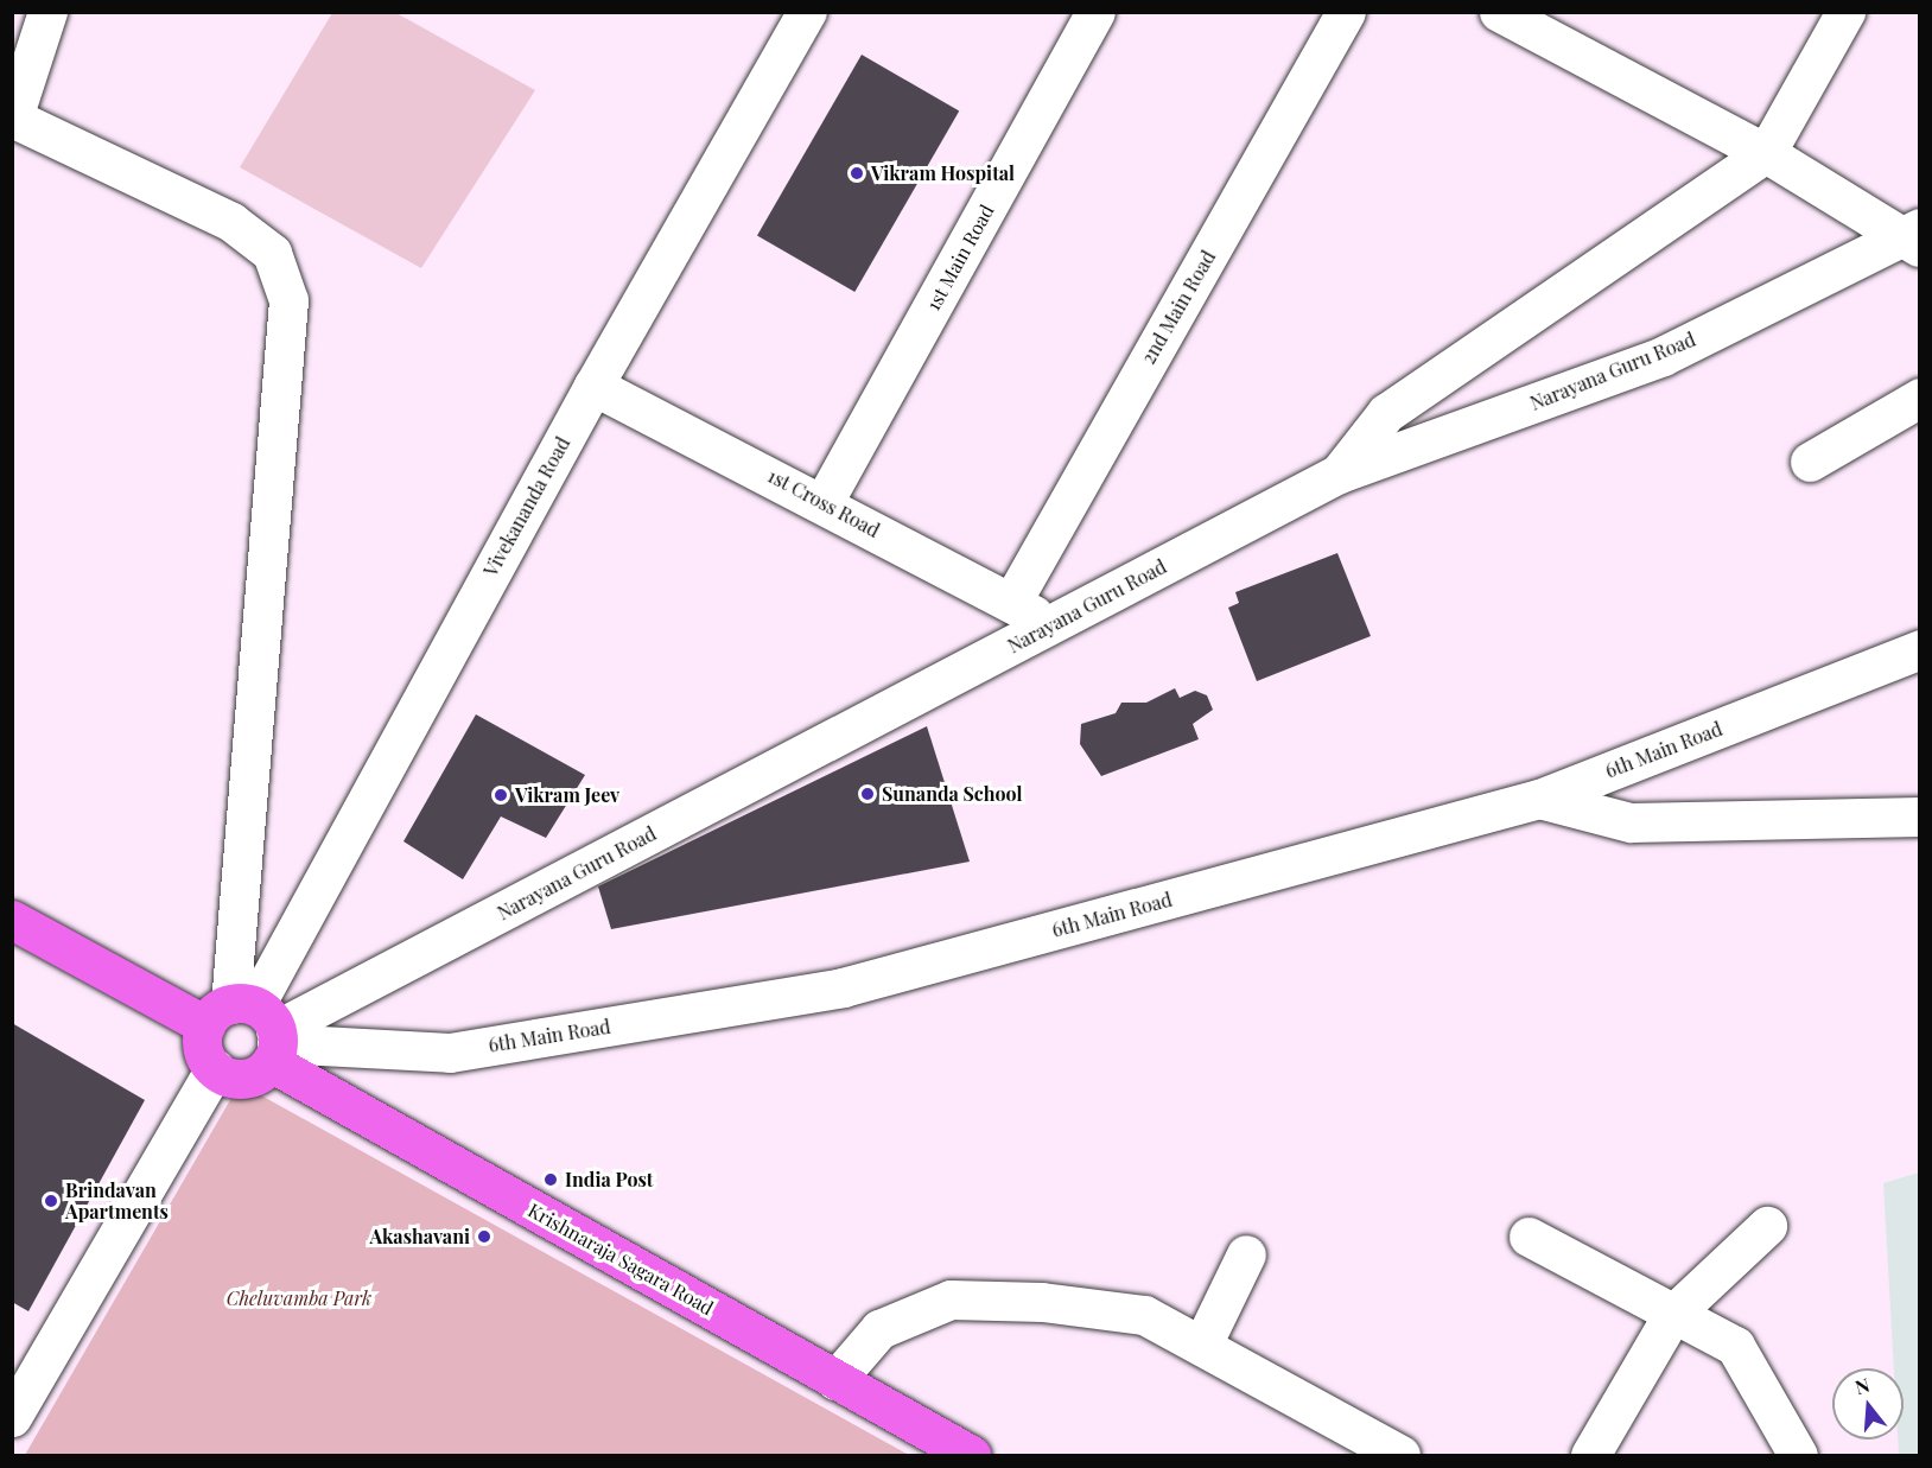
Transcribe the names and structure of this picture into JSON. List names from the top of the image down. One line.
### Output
{"streets":{"main road":["Krishnaraja Sagara Road"],"street":["1st Main Road","2nd Main Road","Narayana Guru Road","1st Cross Road","Vivekananda Road","6th Main Road"]},"crossings":[["1st Main Road","1st Cross Road"],["2nd Main Road","1st Cross Road"],["Narayana Guru Road","1st Cross Road"],["Narayana Guru Road","Vivekananda Road"],["Narayana Guru Road","6th Main Road"],["Narayana Guru Road","Krishnaraja Sagara Road"],["1st Cross Road","Vivekananda Road"],["Vivekananda Road","6th Main Road"],["Vivekananda Road","Krishnaraja Sagara Road"],["6th Main Road","Krishnaraja Sagara Road"]],"parks":["Cheluvamba Park"],"places":["Vikram Hospital","Sunanda School","Vikram Jeev","India Post","Brindavan Apartments","Akashavani"],"north":"top"}
